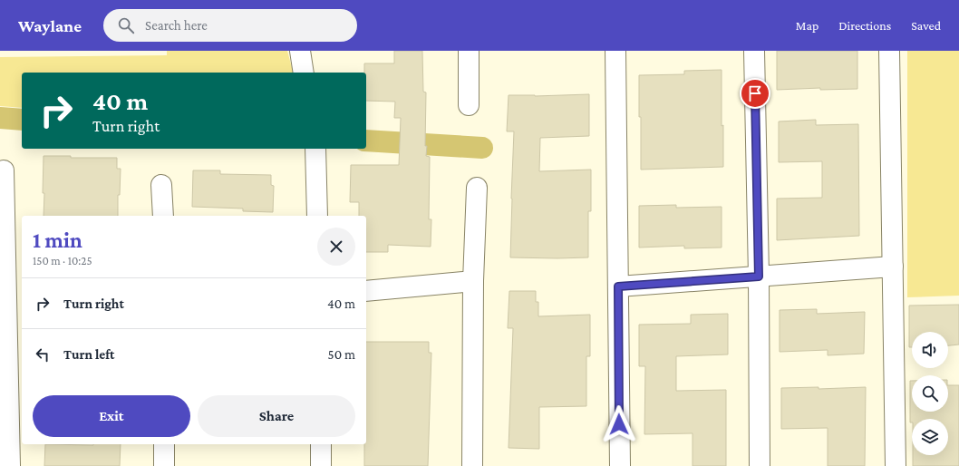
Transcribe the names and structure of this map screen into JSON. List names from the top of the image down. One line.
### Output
{"page":{"header":"Waylane","search":"Search here","nav":["Map","Directions","Saved"],"turn":["40 m","Turn right"],"heading":["1 min","150 m · 10:25"],"list":[{"name":"Turn right","value":"40 m"},{"name":"Turn left","value":"50 m"}],"buttons":["Exit","Share"]}}
